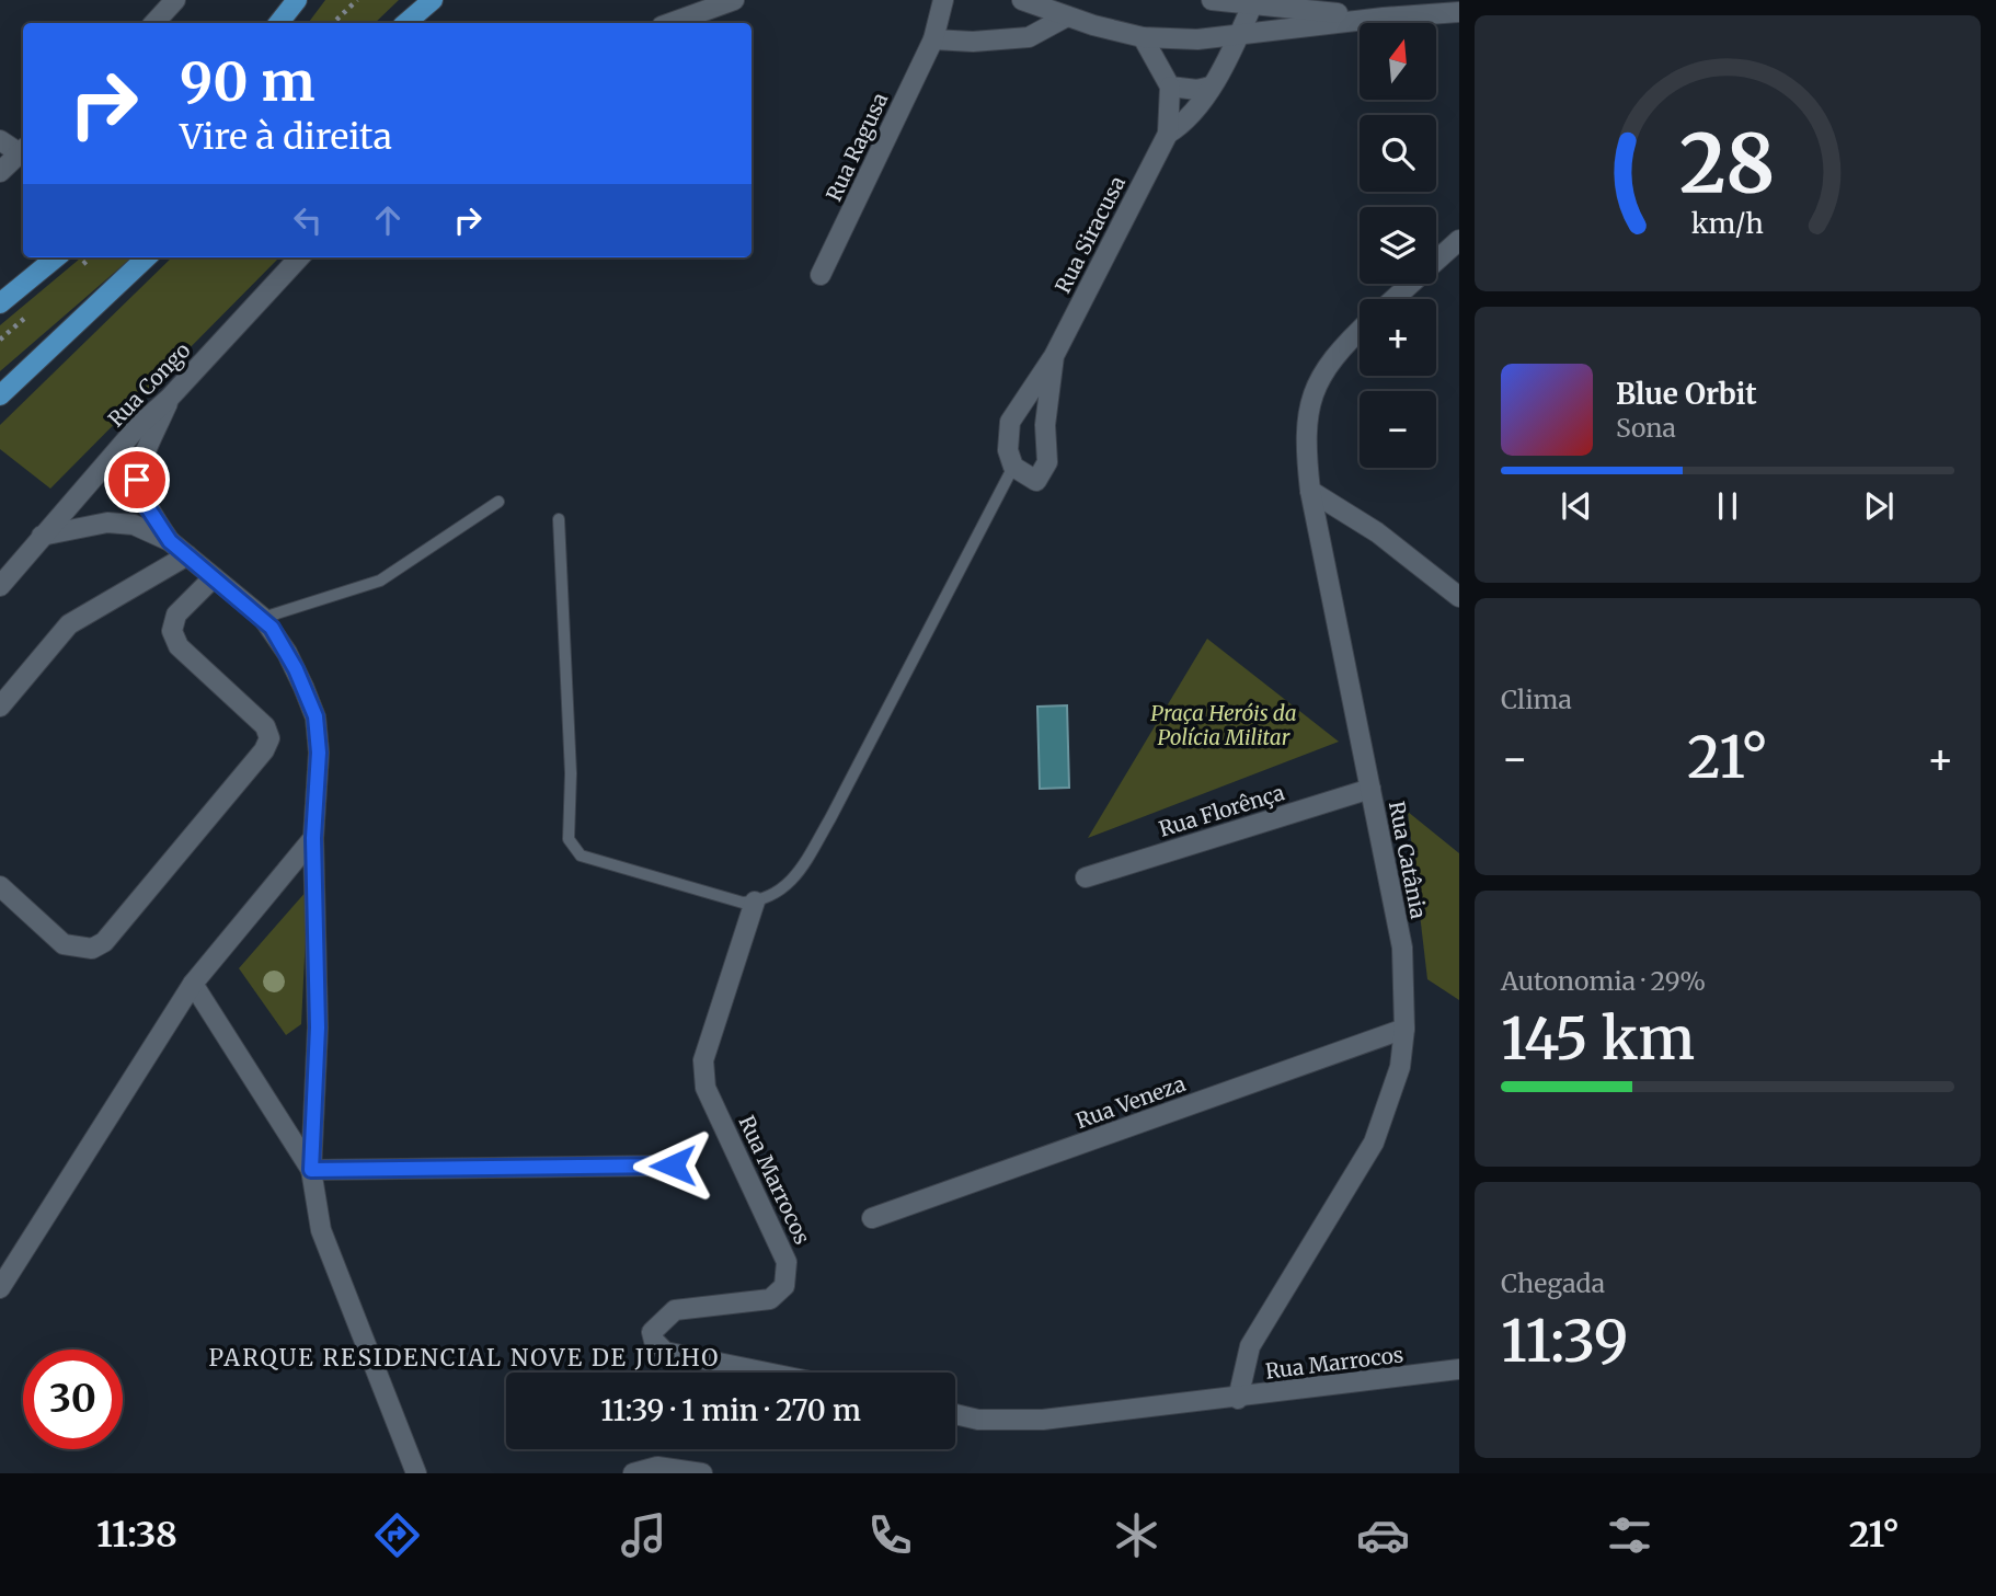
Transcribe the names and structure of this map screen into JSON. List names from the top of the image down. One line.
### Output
{"streets":{"street":["Rua Ragusa","Rua Siracusa","Rua Congo","Rua Florênça","Rua Catânia","Rua Veneza","Rua Marrocos"]},"crossings":[["Rua Florênça","Rua Catânia"],["Rua Catânia","Rua Veneza"],["Rua Catânia","Rua Marrocos"]],"districts":["PARQUE RESIDENCIAL NOVE DE JULHO"],"parks":["Praça Heróis da Polícia Militar"],"north":"top","page":{"map_buttons":["+","−"],"turn":["90 m","Vire à direita"],"song":["Blue Orbit","Sona"],"tile":["Clima",["Autonomia · 29%","145 km"],["Chegada","11:39"]],"heat":["−","21°","+"],"limit":"30","trip":"11:39 · 1 min · 270 m","tabs":["11:38","21°"],"gauge":["28","km/h"]}}
